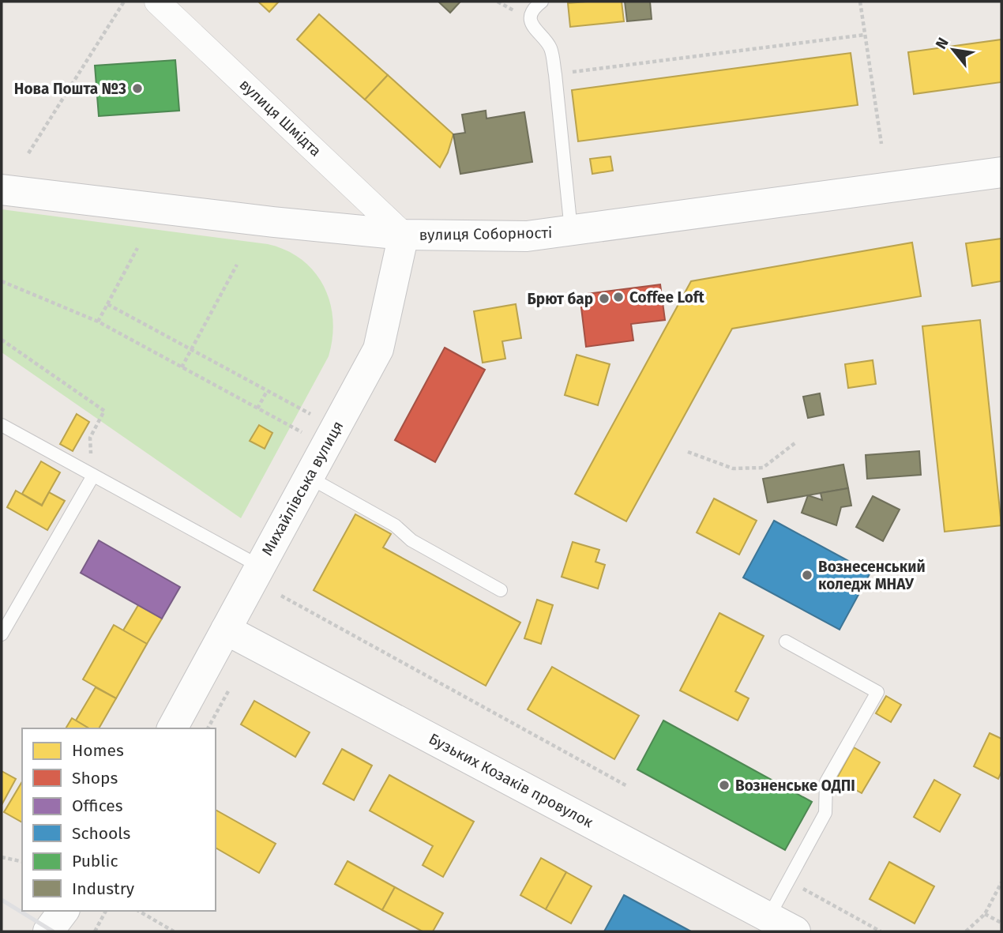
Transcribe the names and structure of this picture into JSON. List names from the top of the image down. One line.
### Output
{"streets":{"main road":["вулиця Соборності","Михайлівська вулиця","Бузьких Козаків провулок"],"street":["вулиця Шмідта"]},"crossings":[["вулиця Шмідта","вулиця Соборності"],["вулиця Шмідта","Михайлівська вулиця"],["вулиця Соборності","Михайлівська вулиця"],["Михайлівська вулиця","Бузьких Козаків провулок"]],"places":["Нова Пошта №3","Coffee Loft","Брют бар","Вознесенський коледж МНАУ","Возненське ОДПІ"],"legend":["Homes","Shops","Offices","Schools","Public","Industry"],"north":"top left"}
